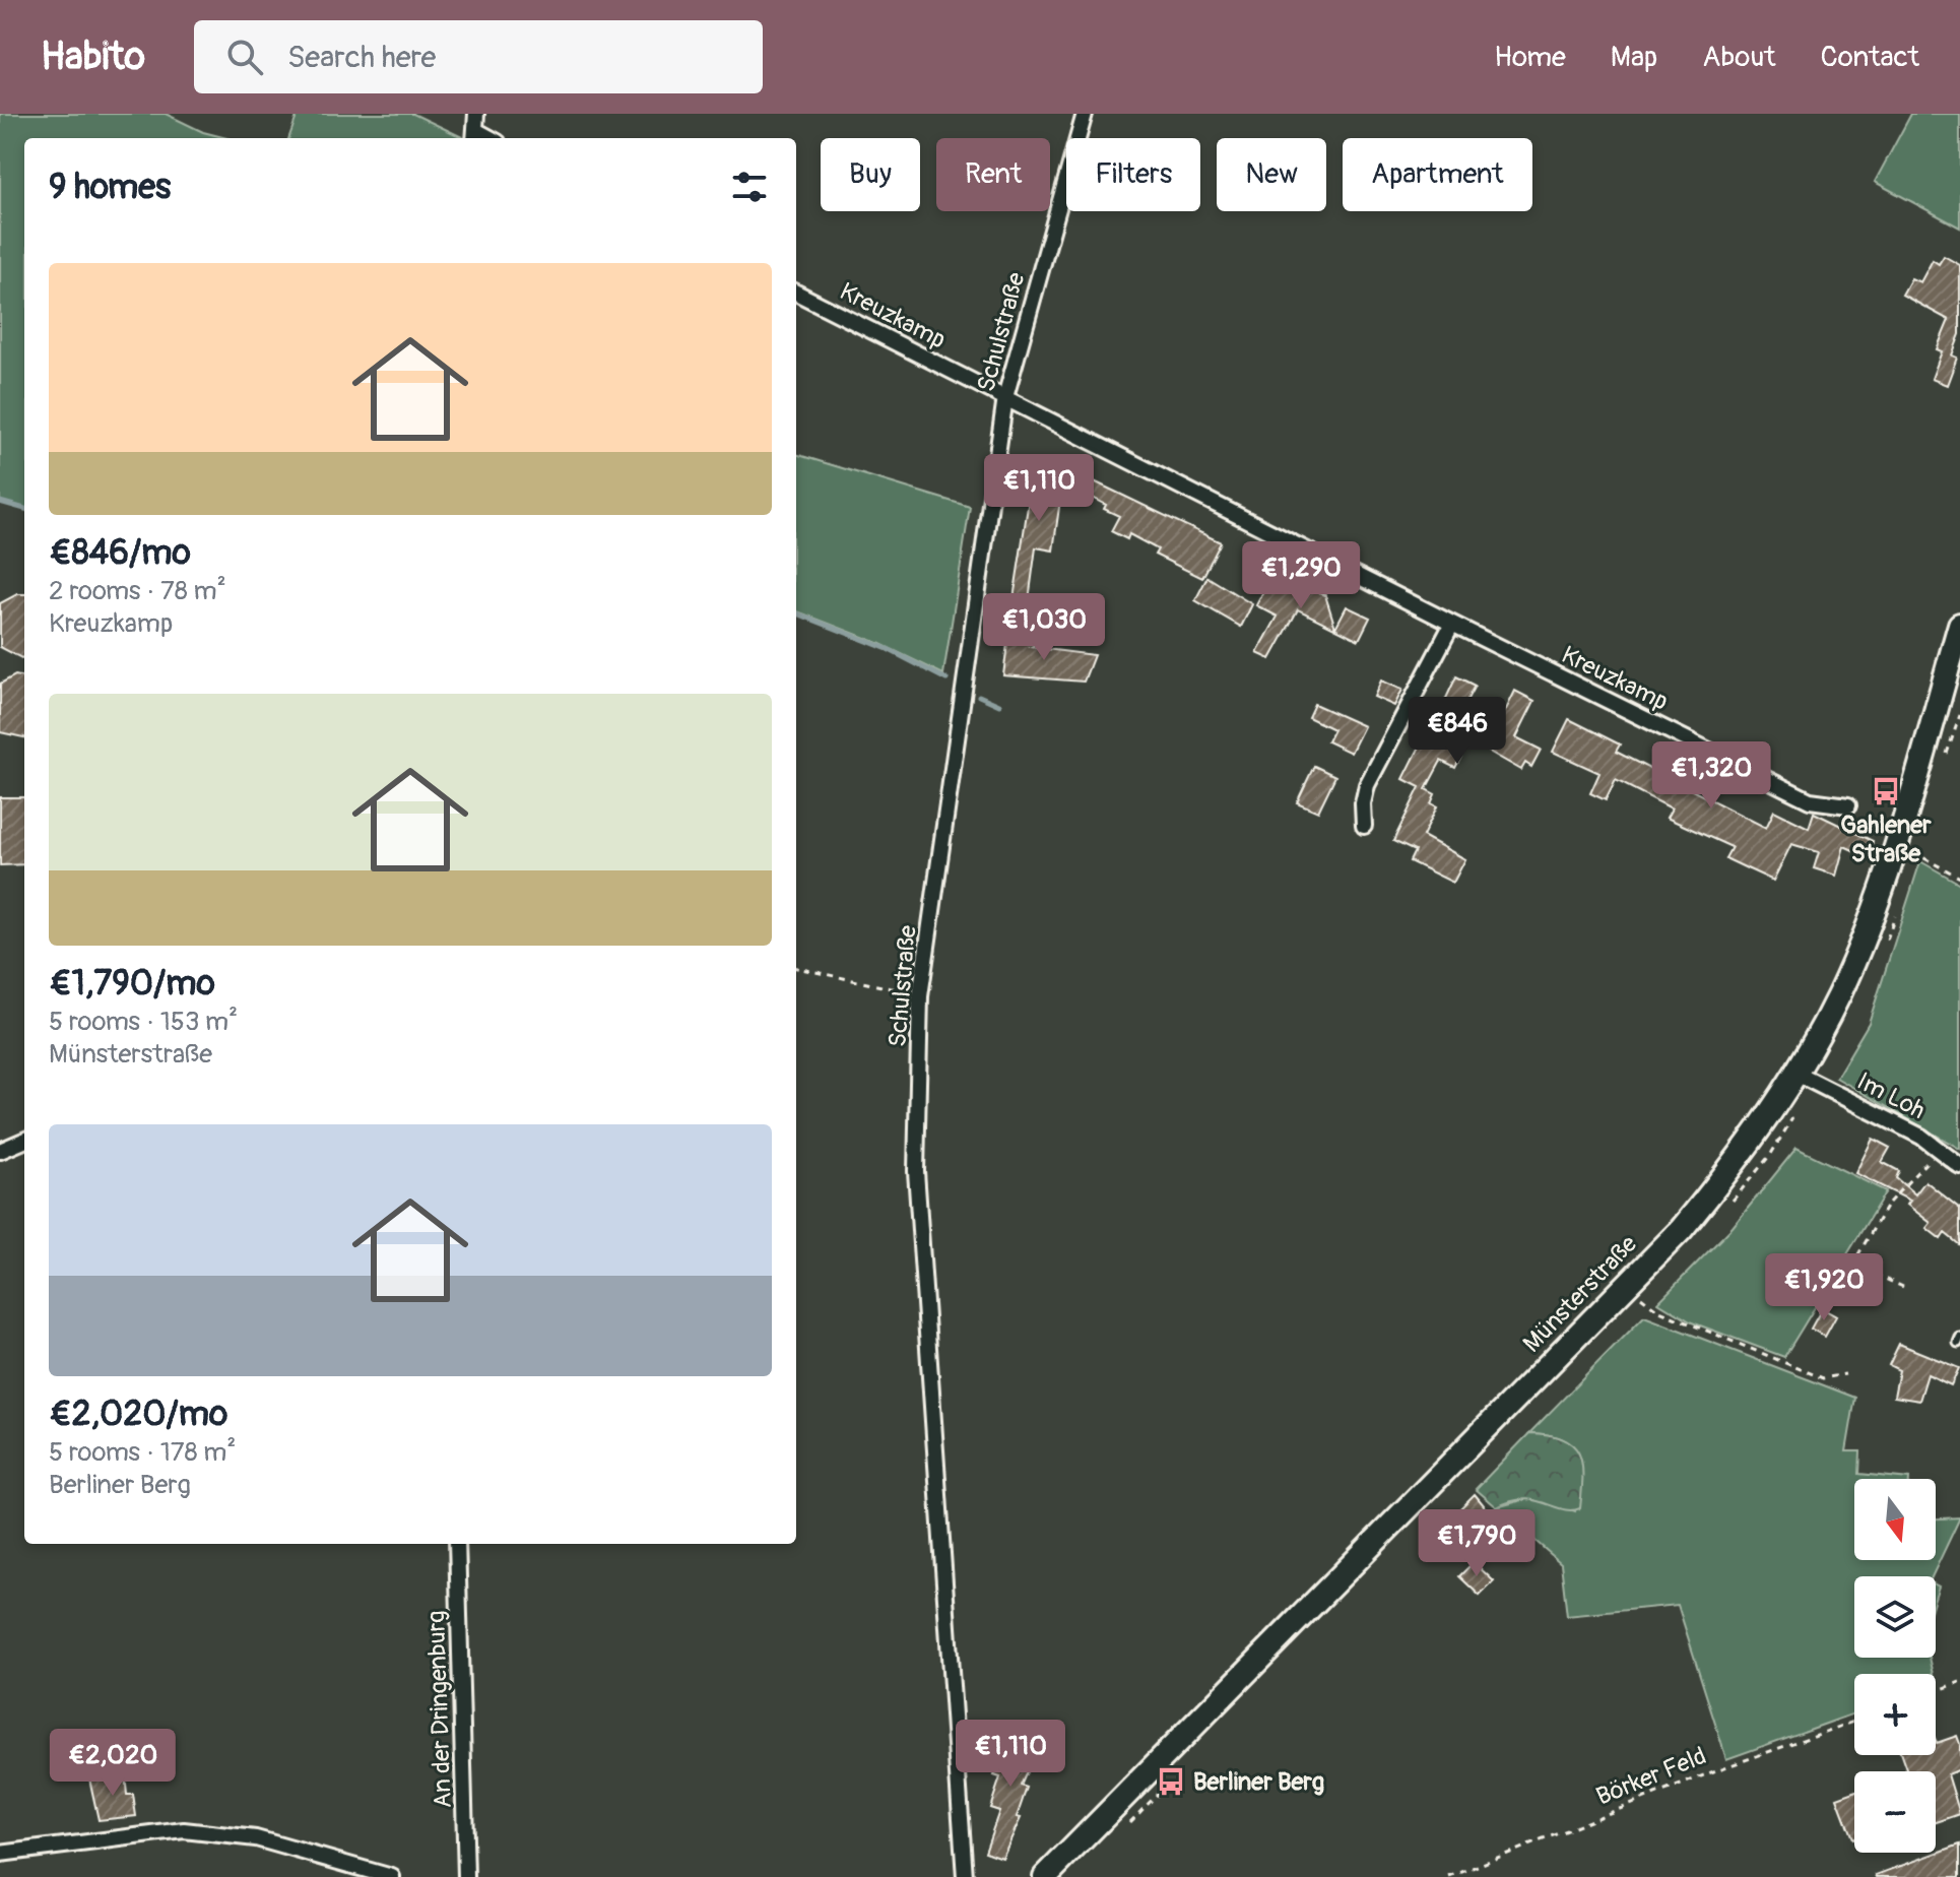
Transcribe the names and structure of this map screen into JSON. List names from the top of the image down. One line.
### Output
{"streets":{"main road":["Münsterstraße"],"street":["Kreuzkamp","Schulstraße","Im Loh","An der Dringenburg"],"path":["Börker Feld"]},"crossings":[["Kreuzkamp","Schulstraße"],["Im Loh","Münsterstraße"]],"places":{"bus stop":["Gahlener Straße","Berliner Berg"]},"north":"bottom","page":{"header":"Habito","search":"Search here","nav":["Home","Map","About","Contact"],"chip":["Buy","Rent","Filters","New","Apartment"],"heading":"9 homes","list":[{"name":"€846/mo","note":"2 rooms · 78 m² · Kreuzkamp"},{"name":"€1,790/mo","note":"5 rooms · 153 m² · Münsterstraße"},{"name":"€2,020/mo","note":"5 rooms · 178 m² · Berliner Berg"}],"price":["€1,110","€1,290","€1,030","€846","€1,320","€1,920","€1,790","€1,110","€2,020"],"map_buttons":["+","−"]}}
